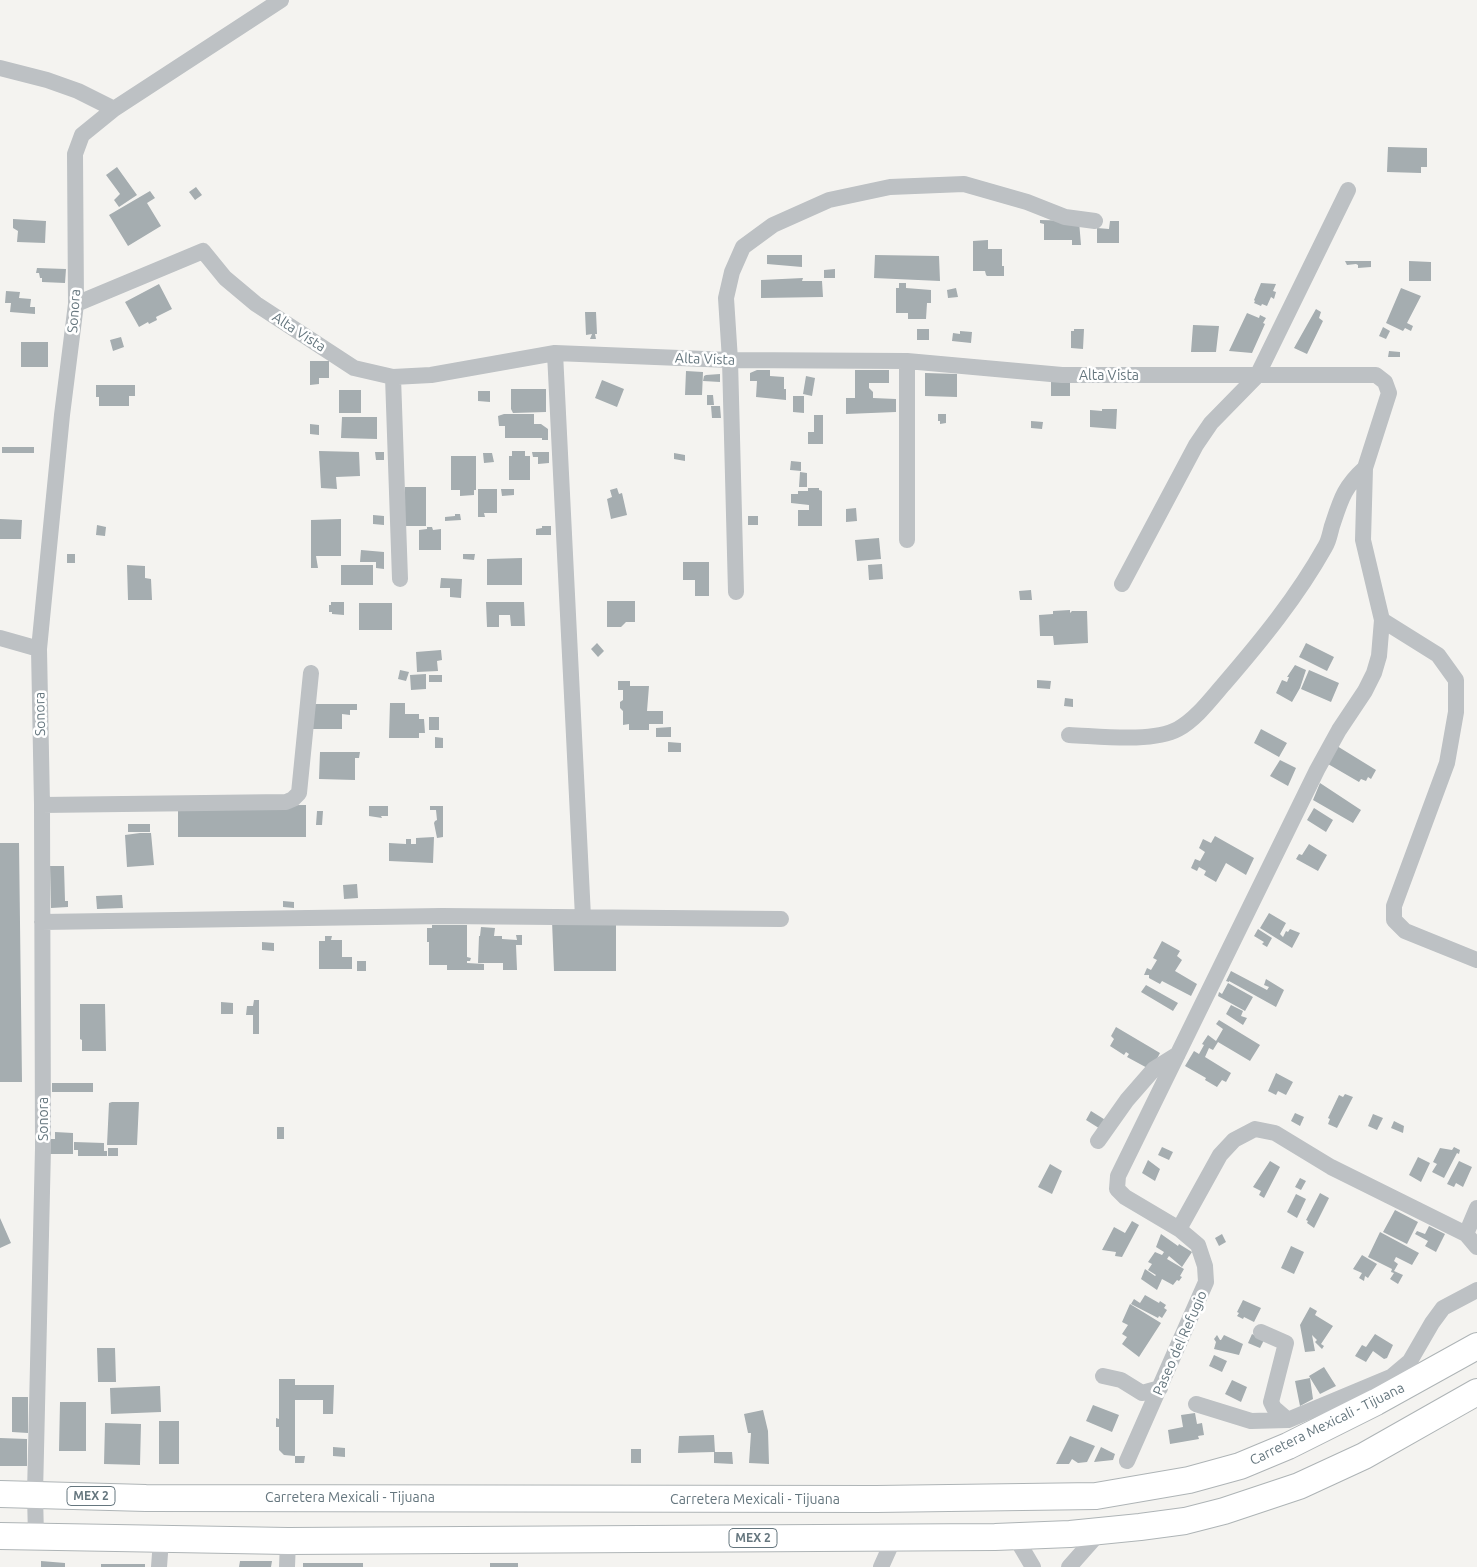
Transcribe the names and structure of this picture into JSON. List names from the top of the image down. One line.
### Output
{"streets":{"main road":["Carretera Mexicali - Tijuana","MEX 2"],"street":["Sonora","Alta Vista","Paseo del Refugio"]},"crossings":[["Sonora","Alta Vista"],["Sonora","Carretera Mexicali - Tijuana"],["Sonora","MEX 2"]]}
